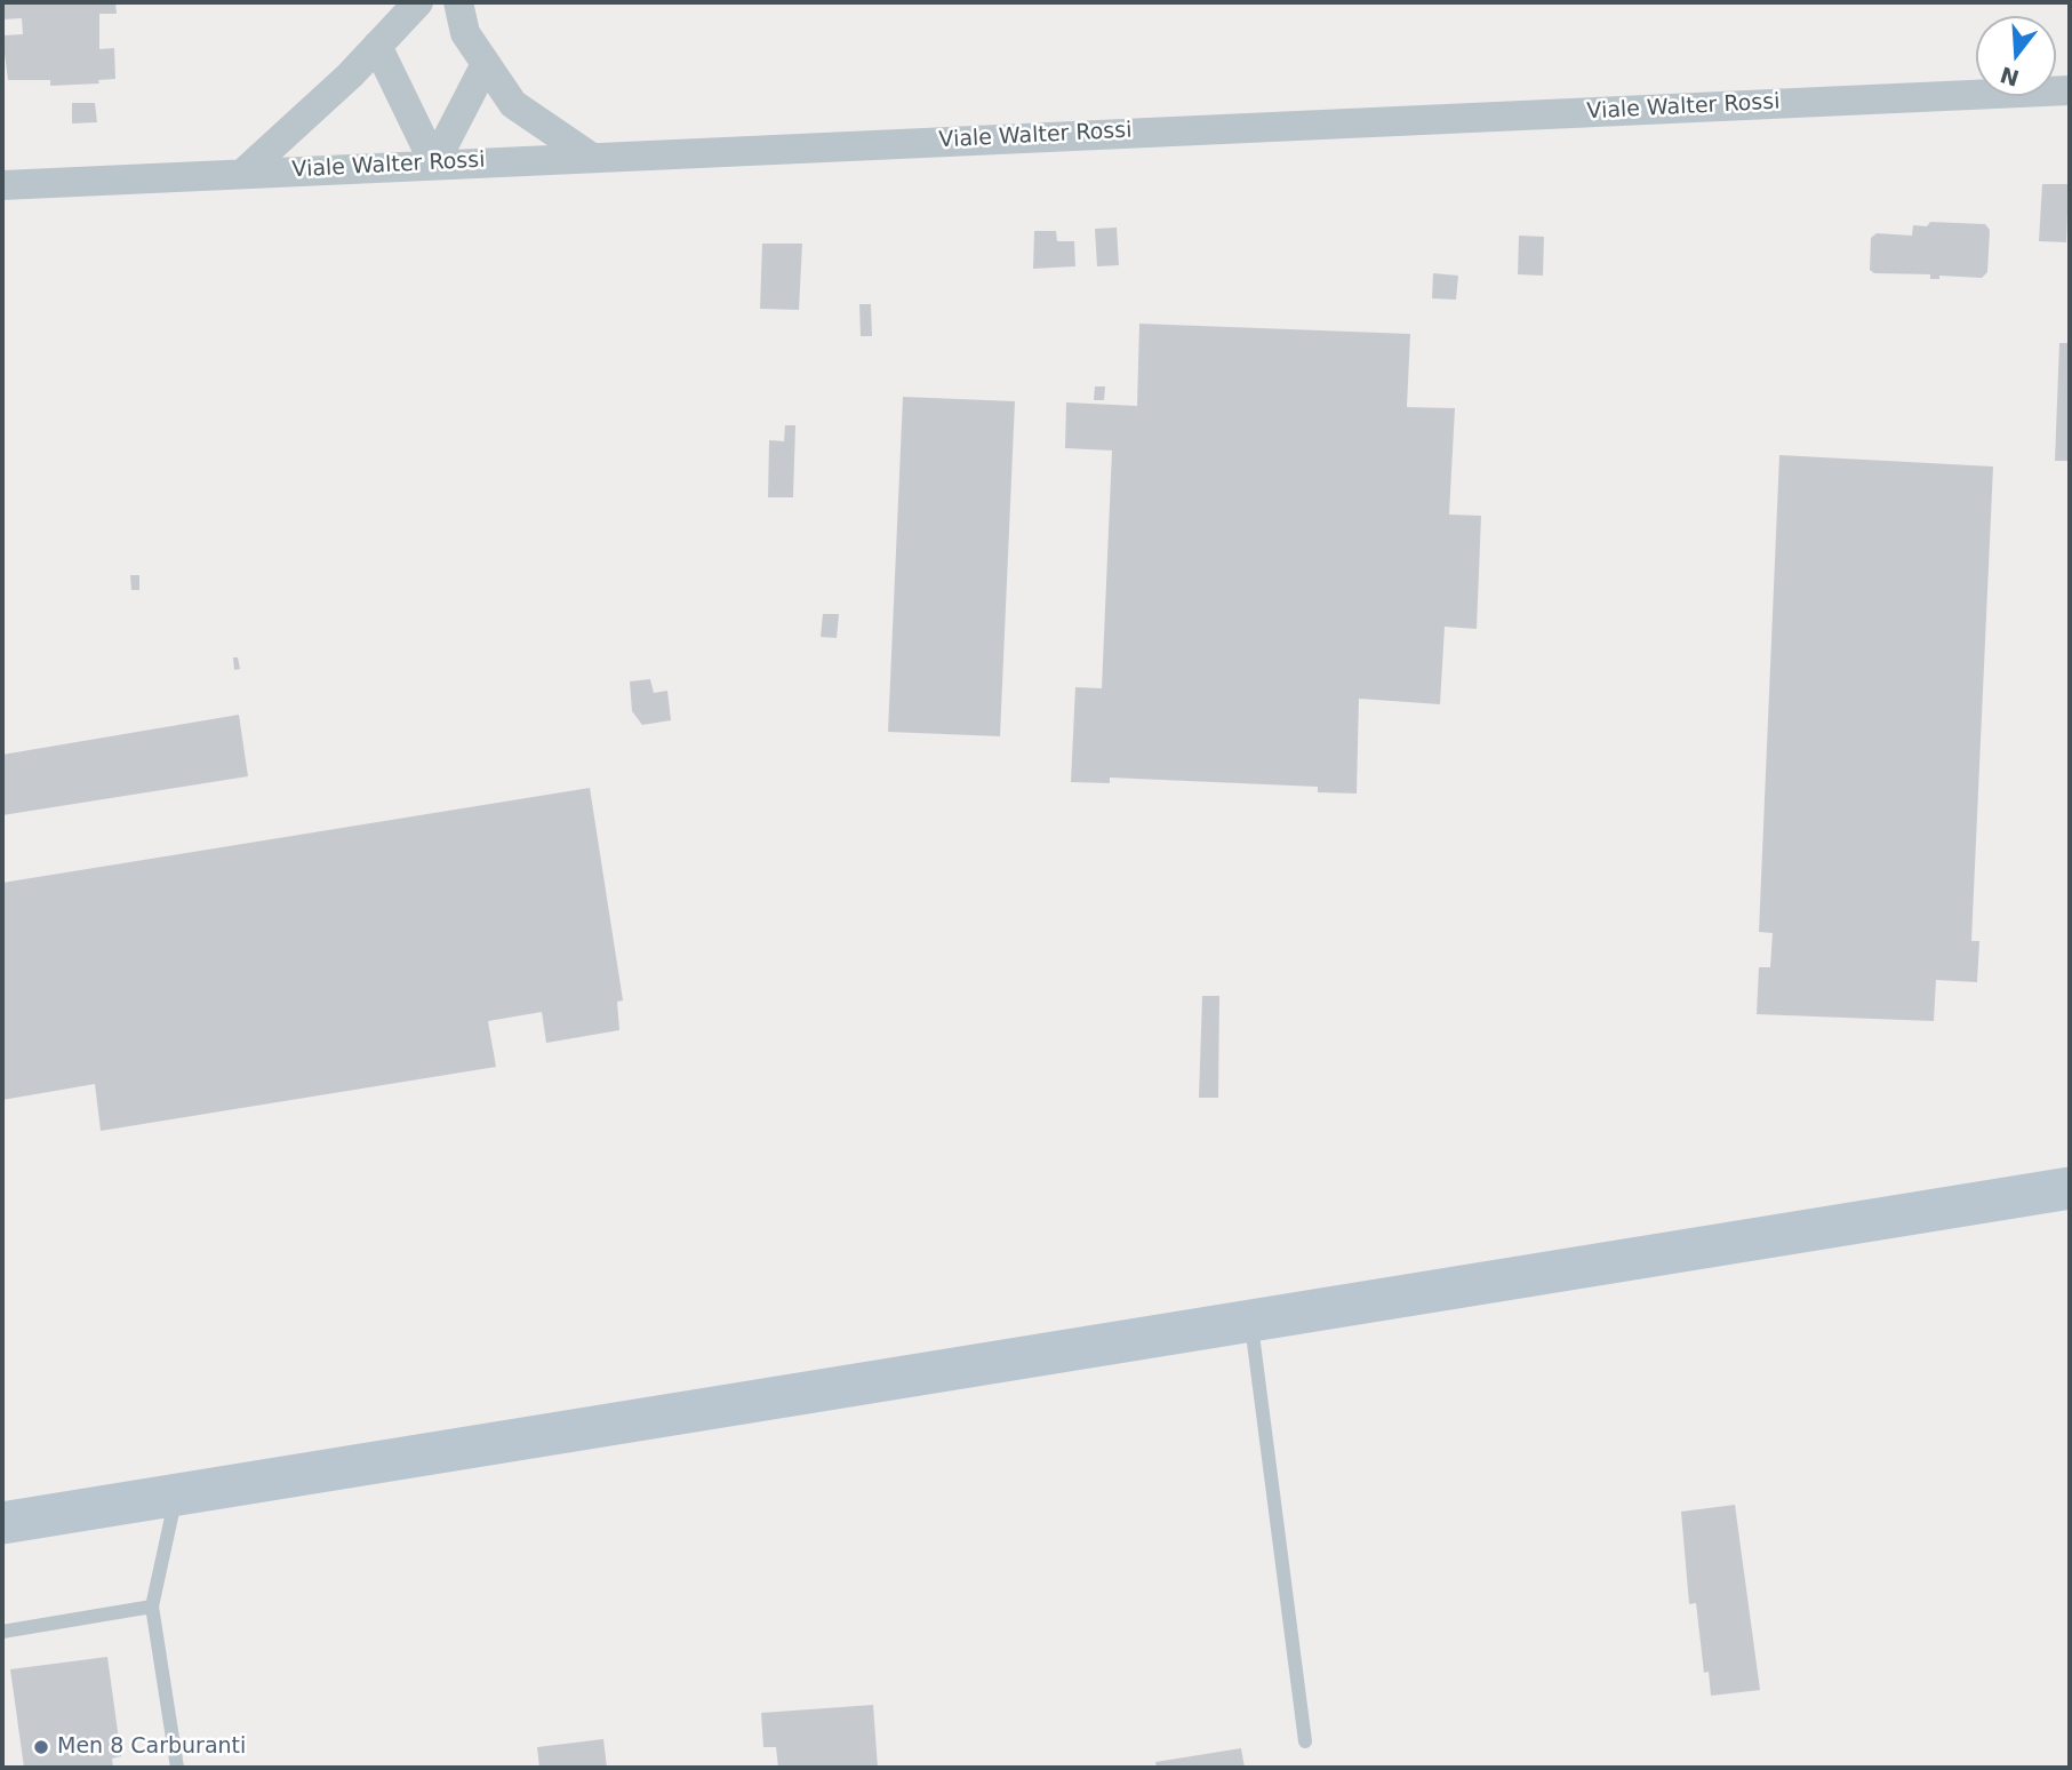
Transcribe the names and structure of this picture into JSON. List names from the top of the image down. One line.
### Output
{"streets":{"street":["Viale Walter Rossi"]},"places":["Men 8 Carburanti"],"north":"bottom"}
